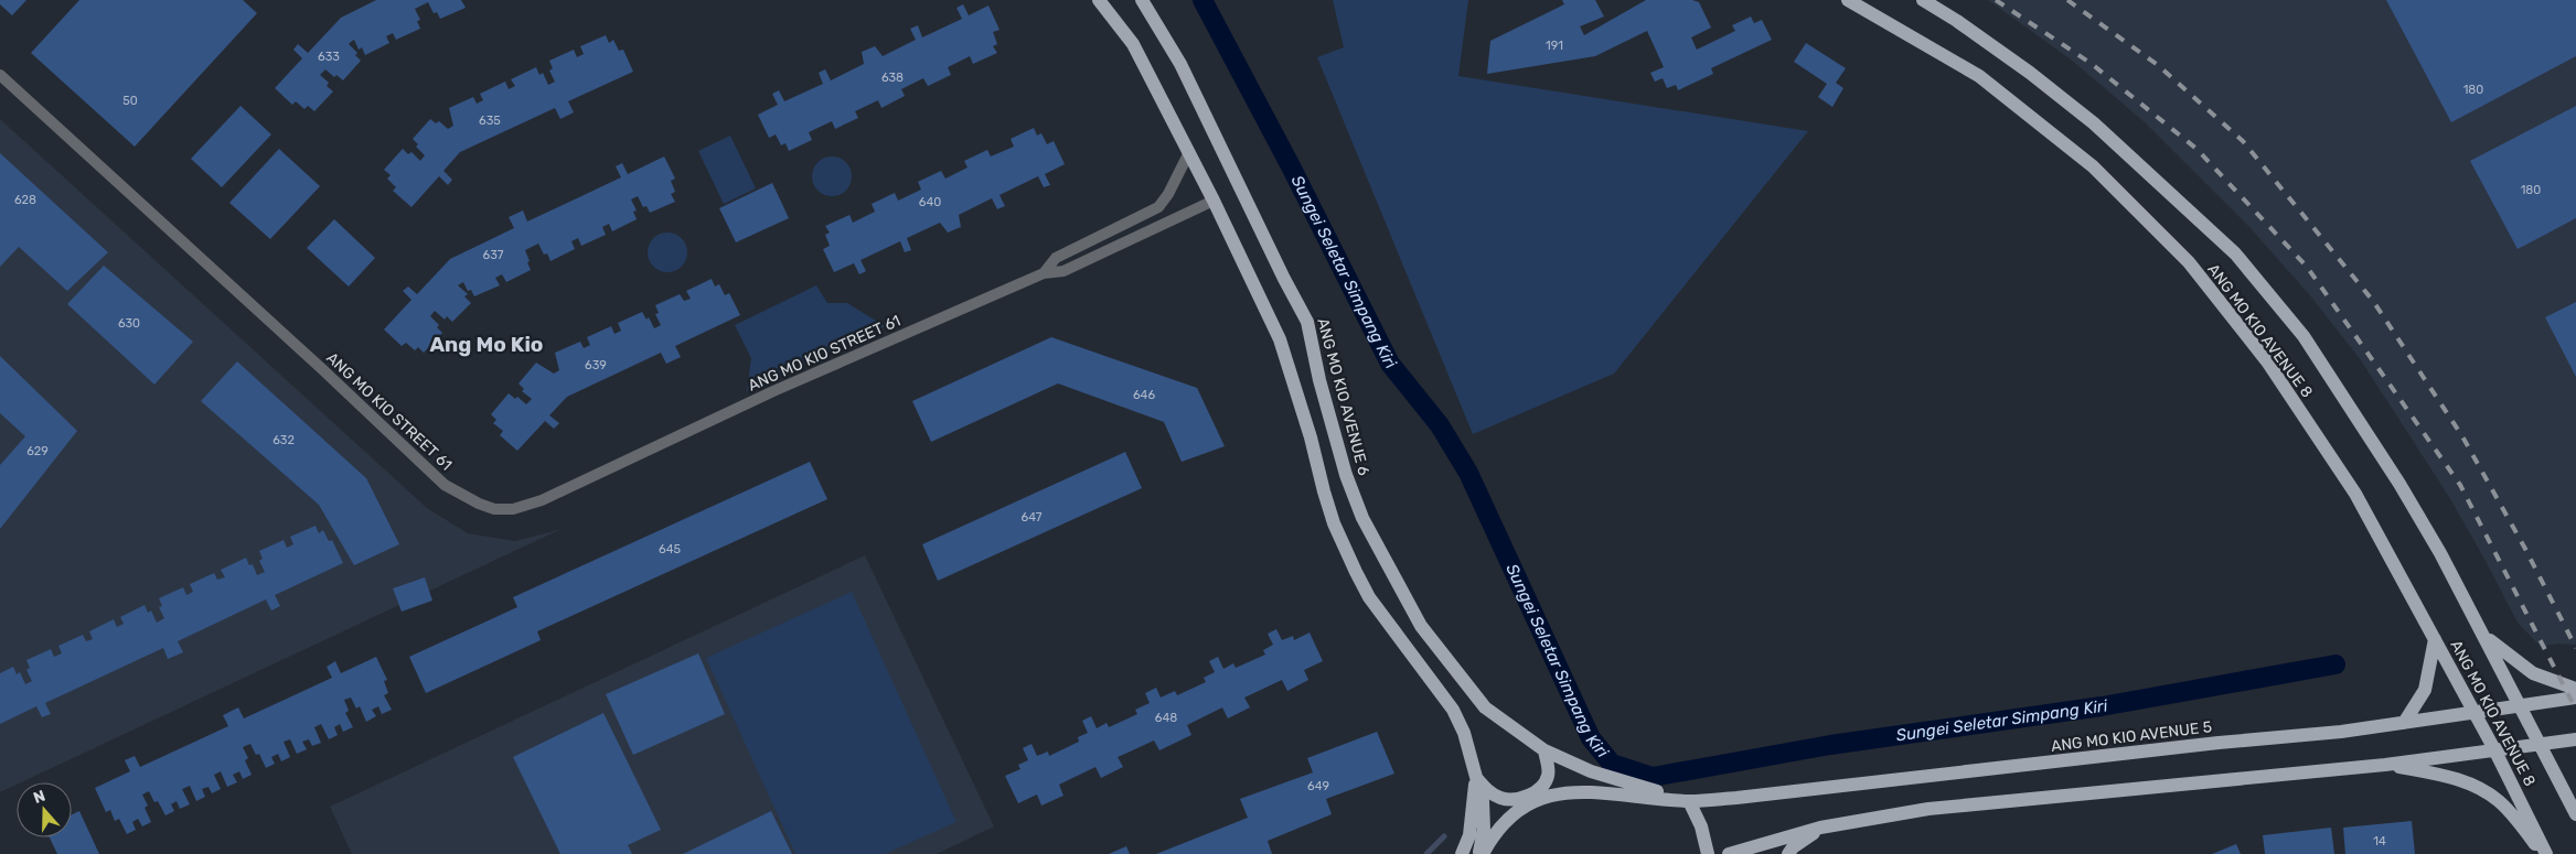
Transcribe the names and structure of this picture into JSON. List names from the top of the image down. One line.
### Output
{"streets":{"main road":["ANG MO KIO AVENUE 8","ANG MO KIO AVENUE 6","ANG MO KIO AVENUE 5"],"street":["ANG MO KIO STREET 61"]},"crossings":[["ANG MO KIO AVENUE 8","ANG MO KIO AVENUE 5"],["ANG MO KIO AVENUE 6","ANG MO KIO AVENUE 5"]],"districts":["Ang Mo Kio"],"water":["Sungei Seletar Simpang Kiri"],"house_numbers":["191","633","638","180","50","635","180","628","640","637","630","639","646","632","629","647","645","648","649","14"],"north":"top"}
